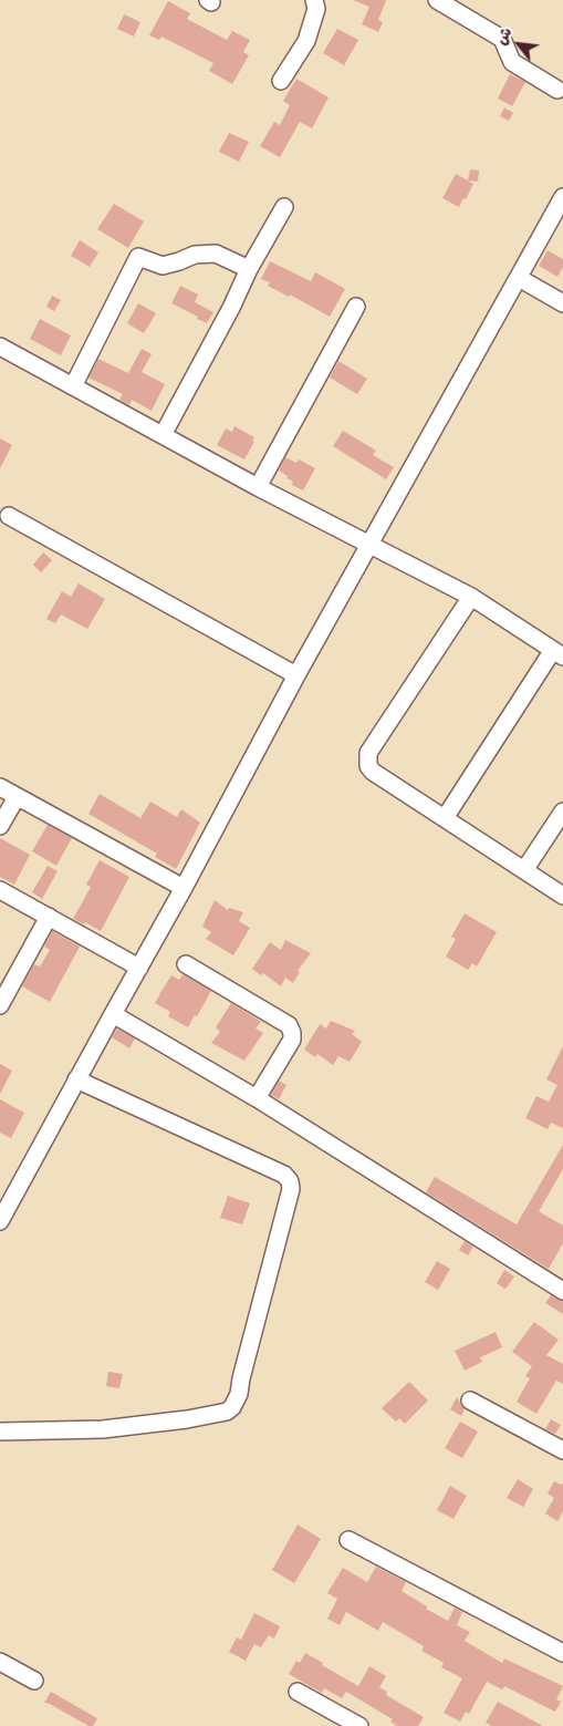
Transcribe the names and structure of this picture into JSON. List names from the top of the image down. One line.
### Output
{"north":"top left"}
